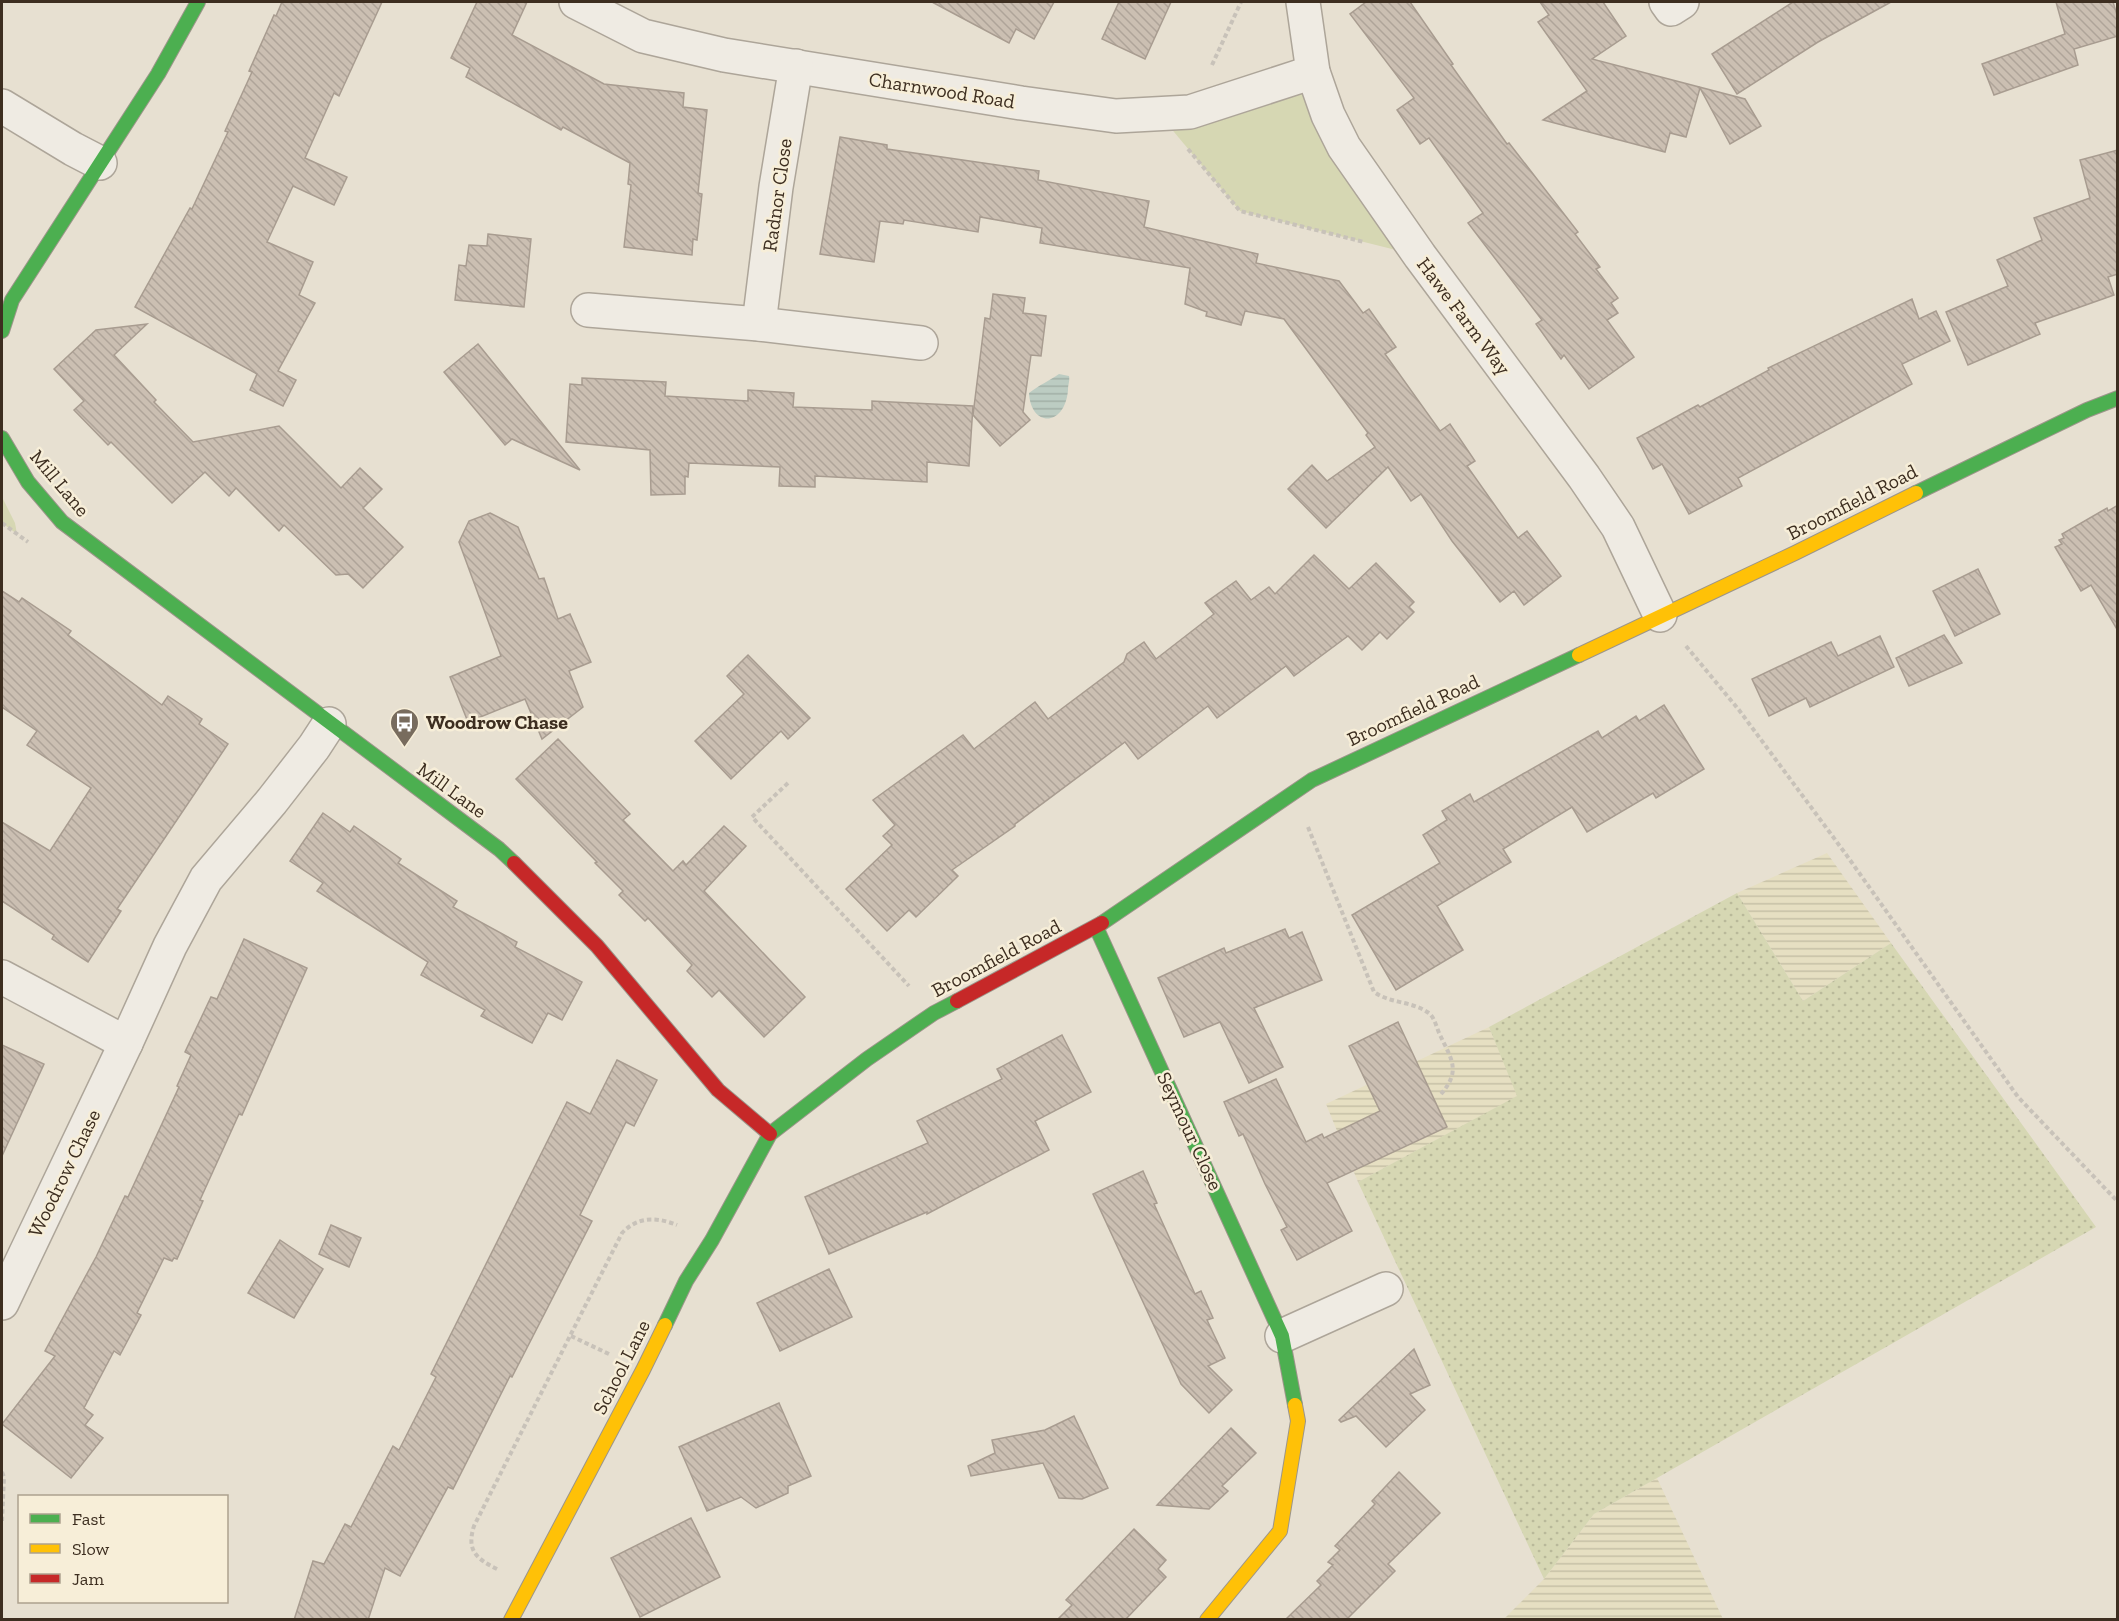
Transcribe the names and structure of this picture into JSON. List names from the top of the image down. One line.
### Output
{"streets":{"street":["Charnwood Road","Radnor Close","Hawe Farm Way","Mill Lane","Broomfield Road","Seymour Close","Woodrow Chase","School Lane"]},"crossings":[["Charnwood Road","Radnor Close"],["Charnwood Road","Hawe Farm Way"],["Hawe Farm Way","Broomfield Road"],["Mill Lane","Broomfield Road"],["Mill Lane","Woodrow Chase"],["Mill Lane","School Lane"],["Broomfield Road","Seymour Close"],["Broomfield Road","School Lane"]],"places":{"bus stop":["Woodrow Chase"]},"legend":["Fast","Slow","Jam"]}
